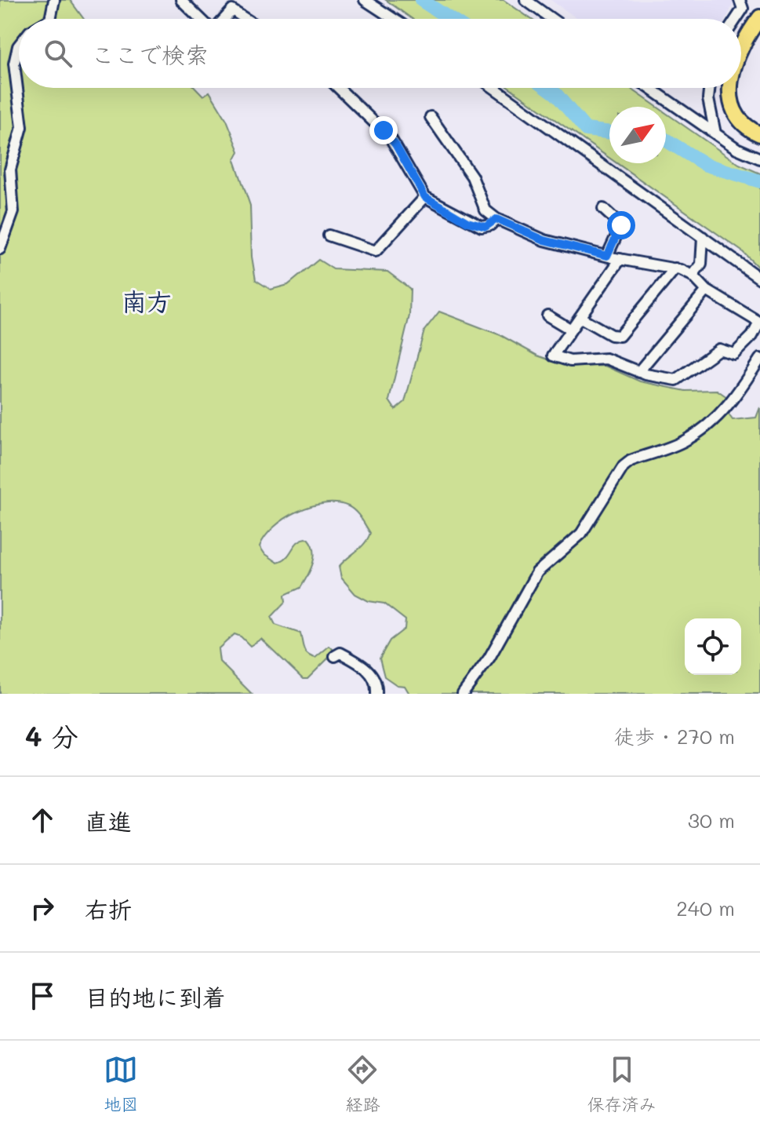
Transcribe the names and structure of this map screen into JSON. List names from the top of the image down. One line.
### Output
{"districts":["南方"],"north":"top right","page":{"search":"ここで検索","heading":["4 分","徒歩 · 270 m"],"list":[["直進","30 m"],["右折","240 m"],"目的地に到着"],"nav":["地図","経路","保存済み"]}}
